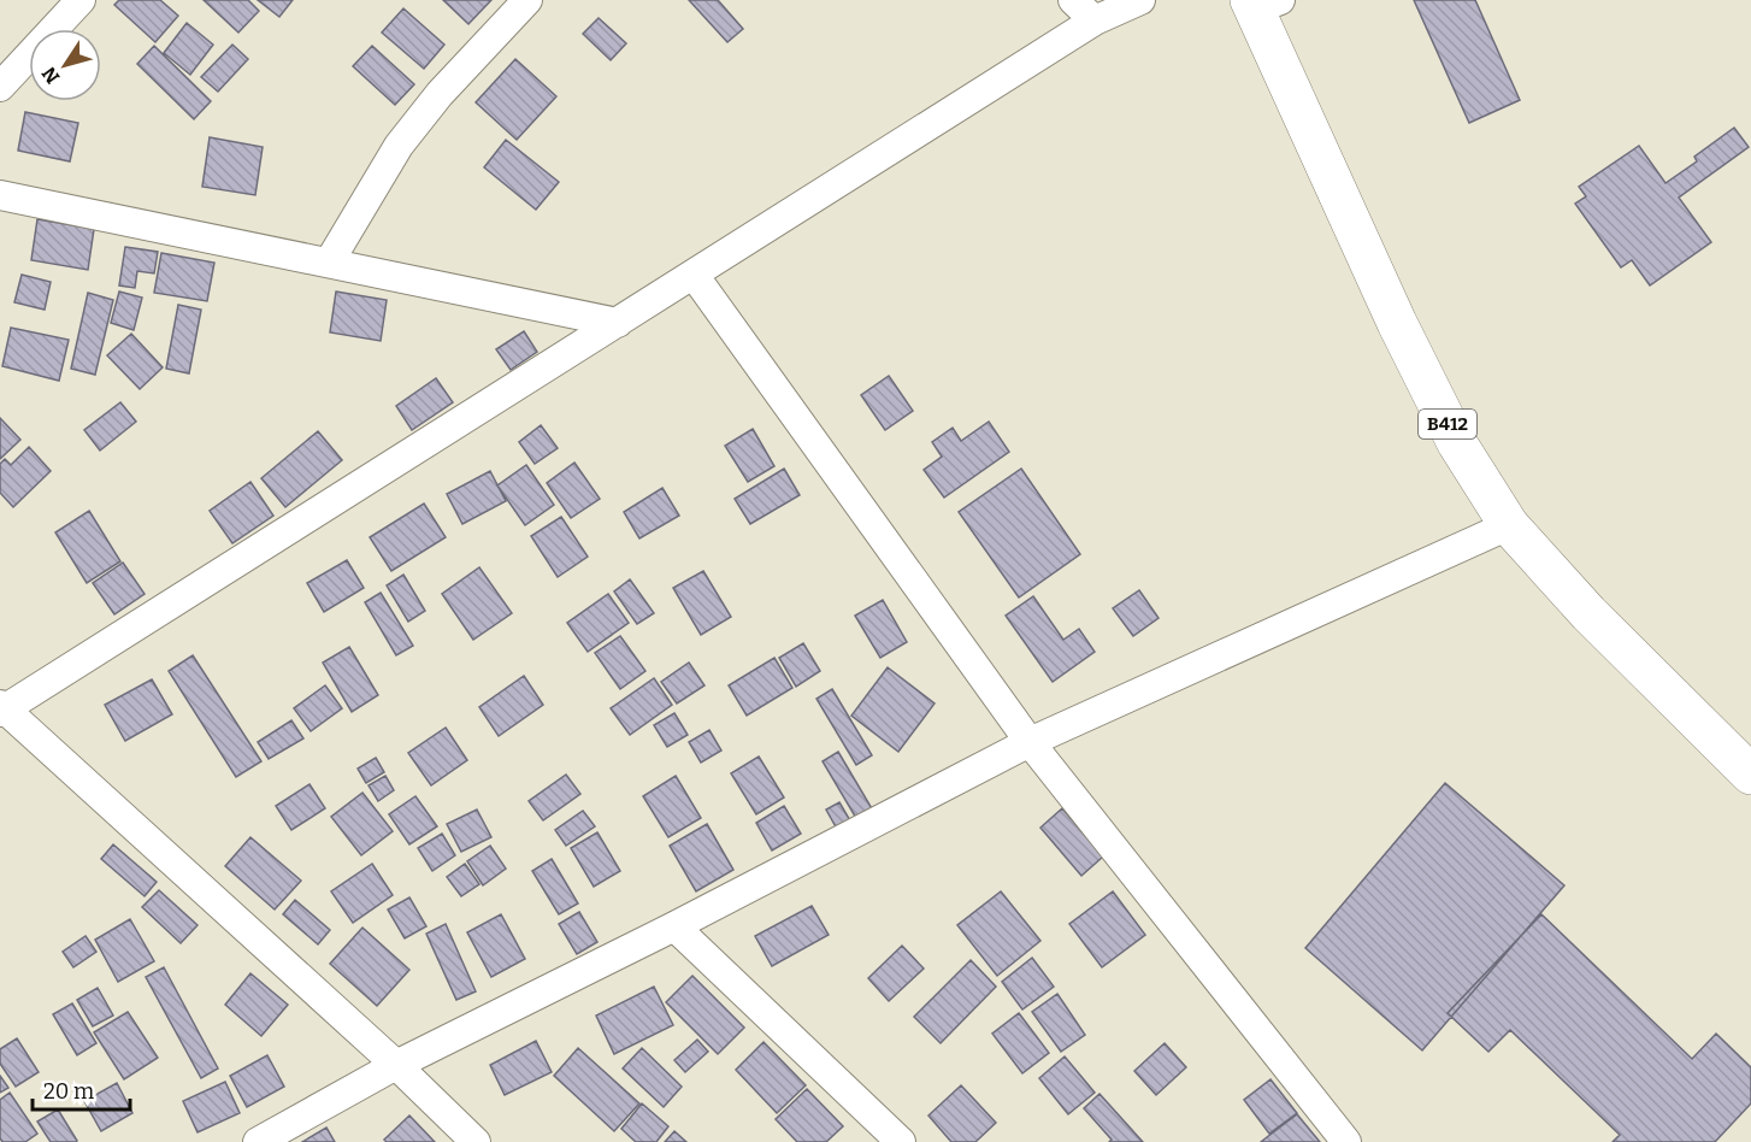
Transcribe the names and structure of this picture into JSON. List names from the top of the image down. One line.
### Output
{"streets":{"main road":["B412"]},"scale_bar":"20 m","north":"bottom left"}
